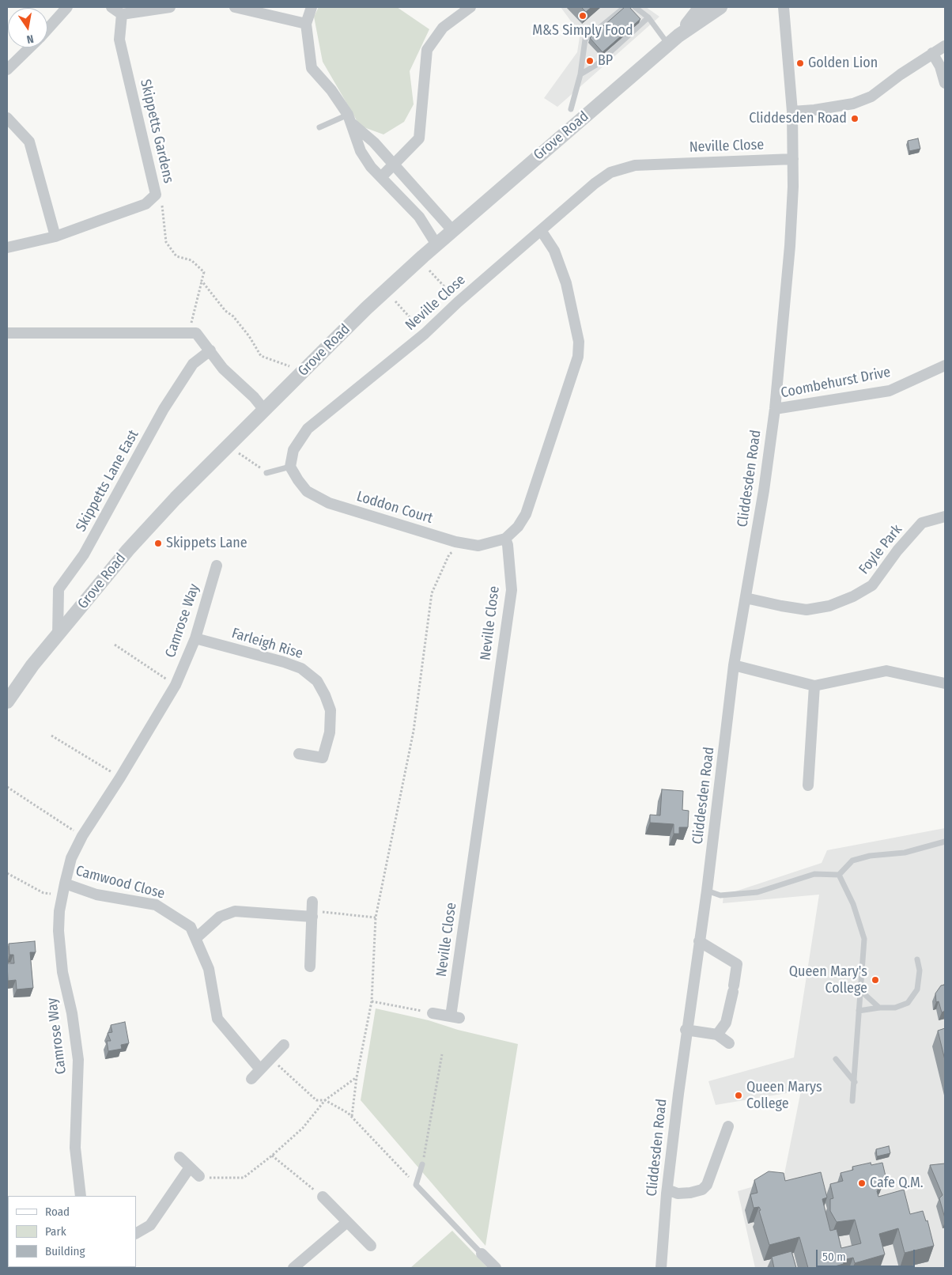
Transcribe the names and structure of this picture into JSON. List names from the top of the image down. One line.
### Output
{"streets":{"street":["Skippetts Gardens","Grove Road","Neville Close","Coombehurst Drive","Cliddesden Road","Skippetts Lane East","Loddon Court","Foyle Park","Camrose Way","Farleigh Rise","Camwood Close"]},"crossings":[["Grove Road","Skippetts Lane East"],["Neville Close","Cliddesden Road"],["Neville Close","Loddon Court"],["Coombehurst Drive","Cliddesden Road"],["Cliddesden Road","Foyle Park"],["Camrose Way","Farleigh Rise"],["Camrose Way","Camwood Close"]],"places":["M&S Simply Food","BP","Golden Lion","Cliddesden Road","Skippets Lane","Queen Mary's College","Queen Marys College","Cafe Q.M."],"legend":["Road","Park","Building"],"scale_bar":"50 m","north":"bottom"}
